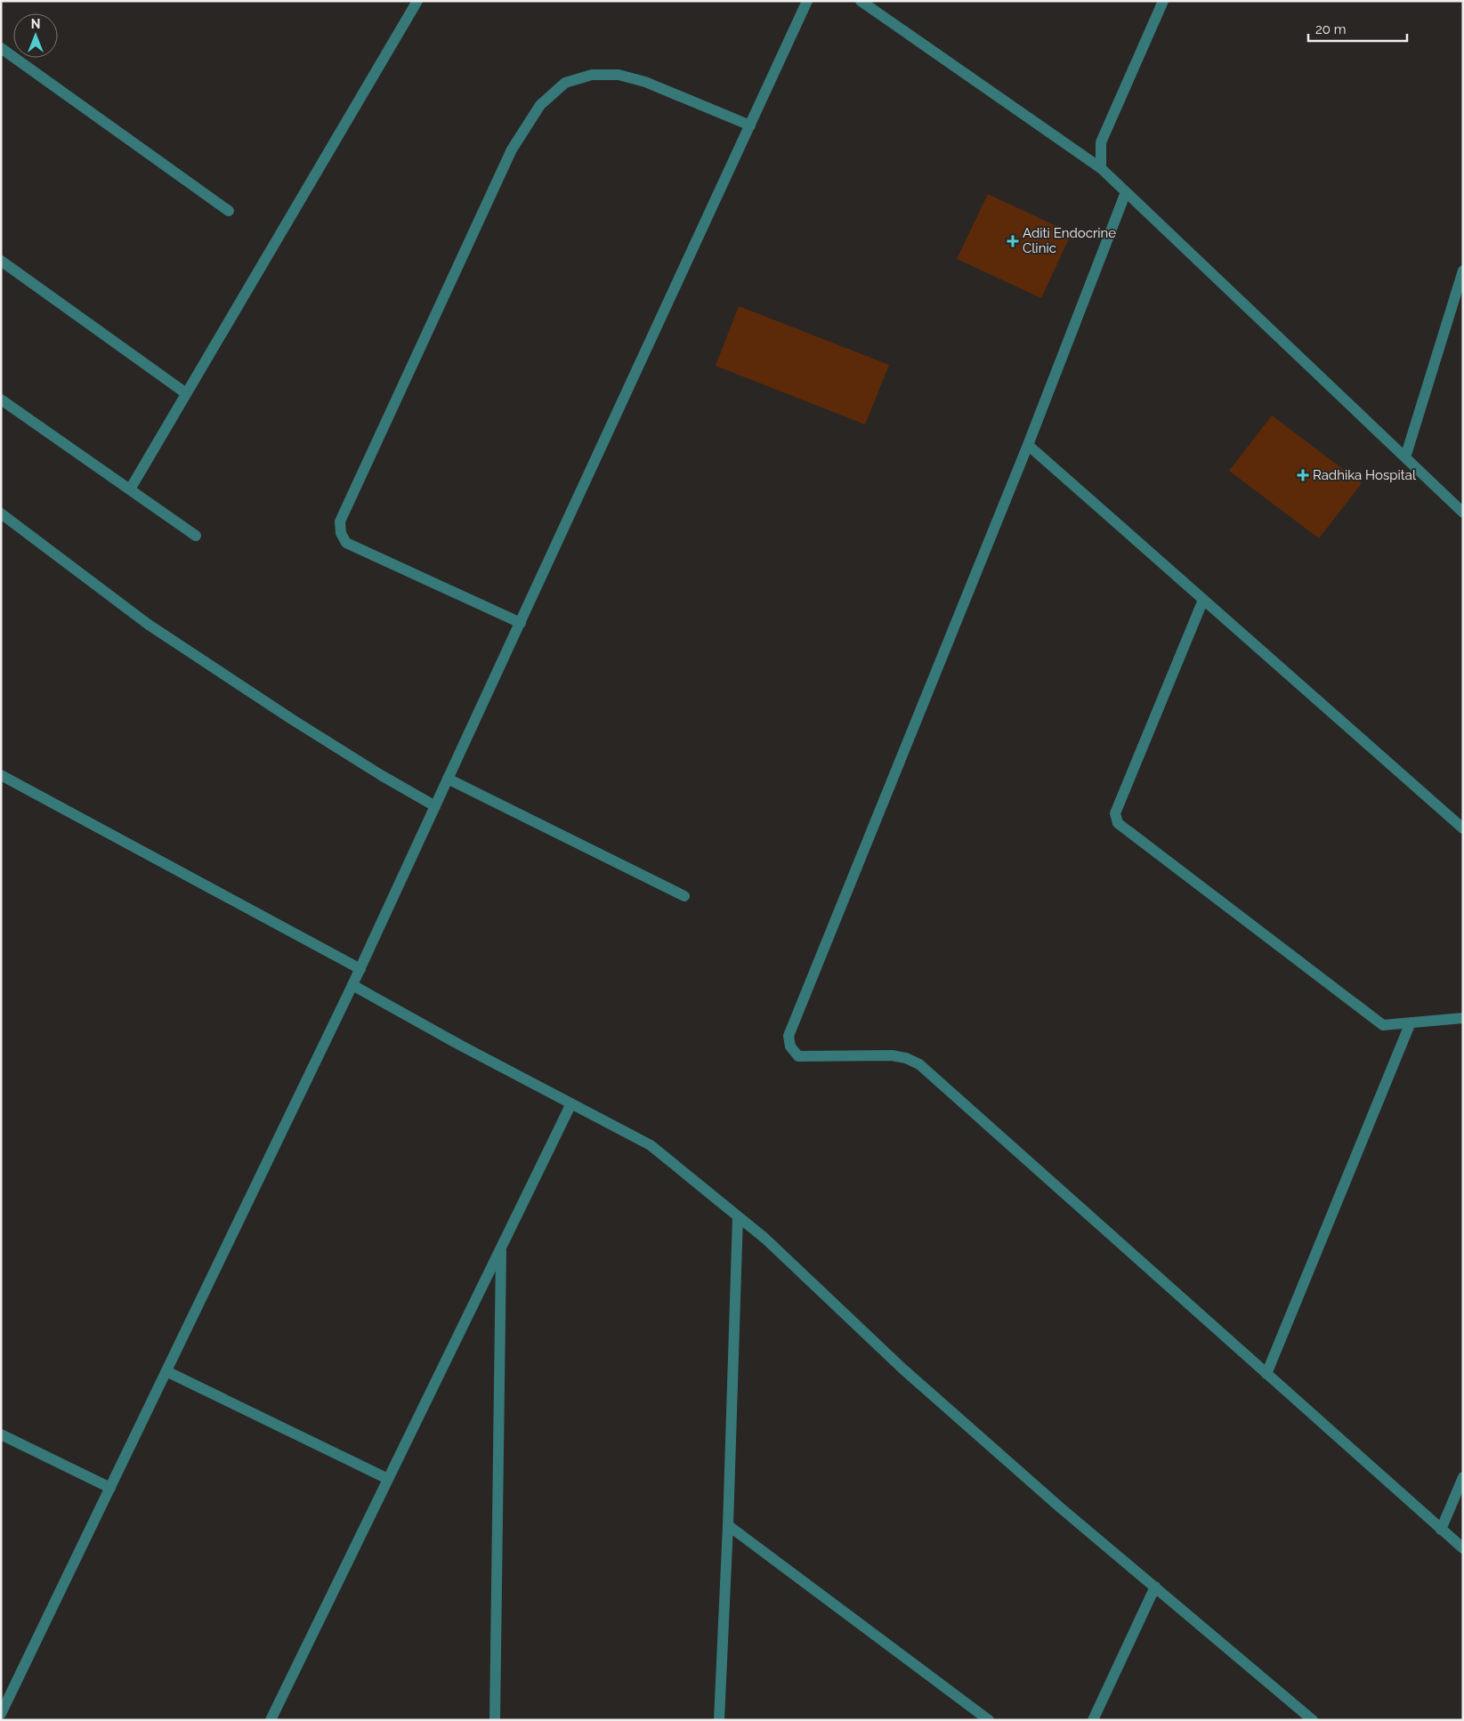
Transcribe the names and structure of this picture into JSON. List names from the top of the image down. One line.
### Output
{"places":{"health":["Aditi Endocrine Clinic","Radhika Hospital"]},"scale_bar":"20 m","north":"top"}
